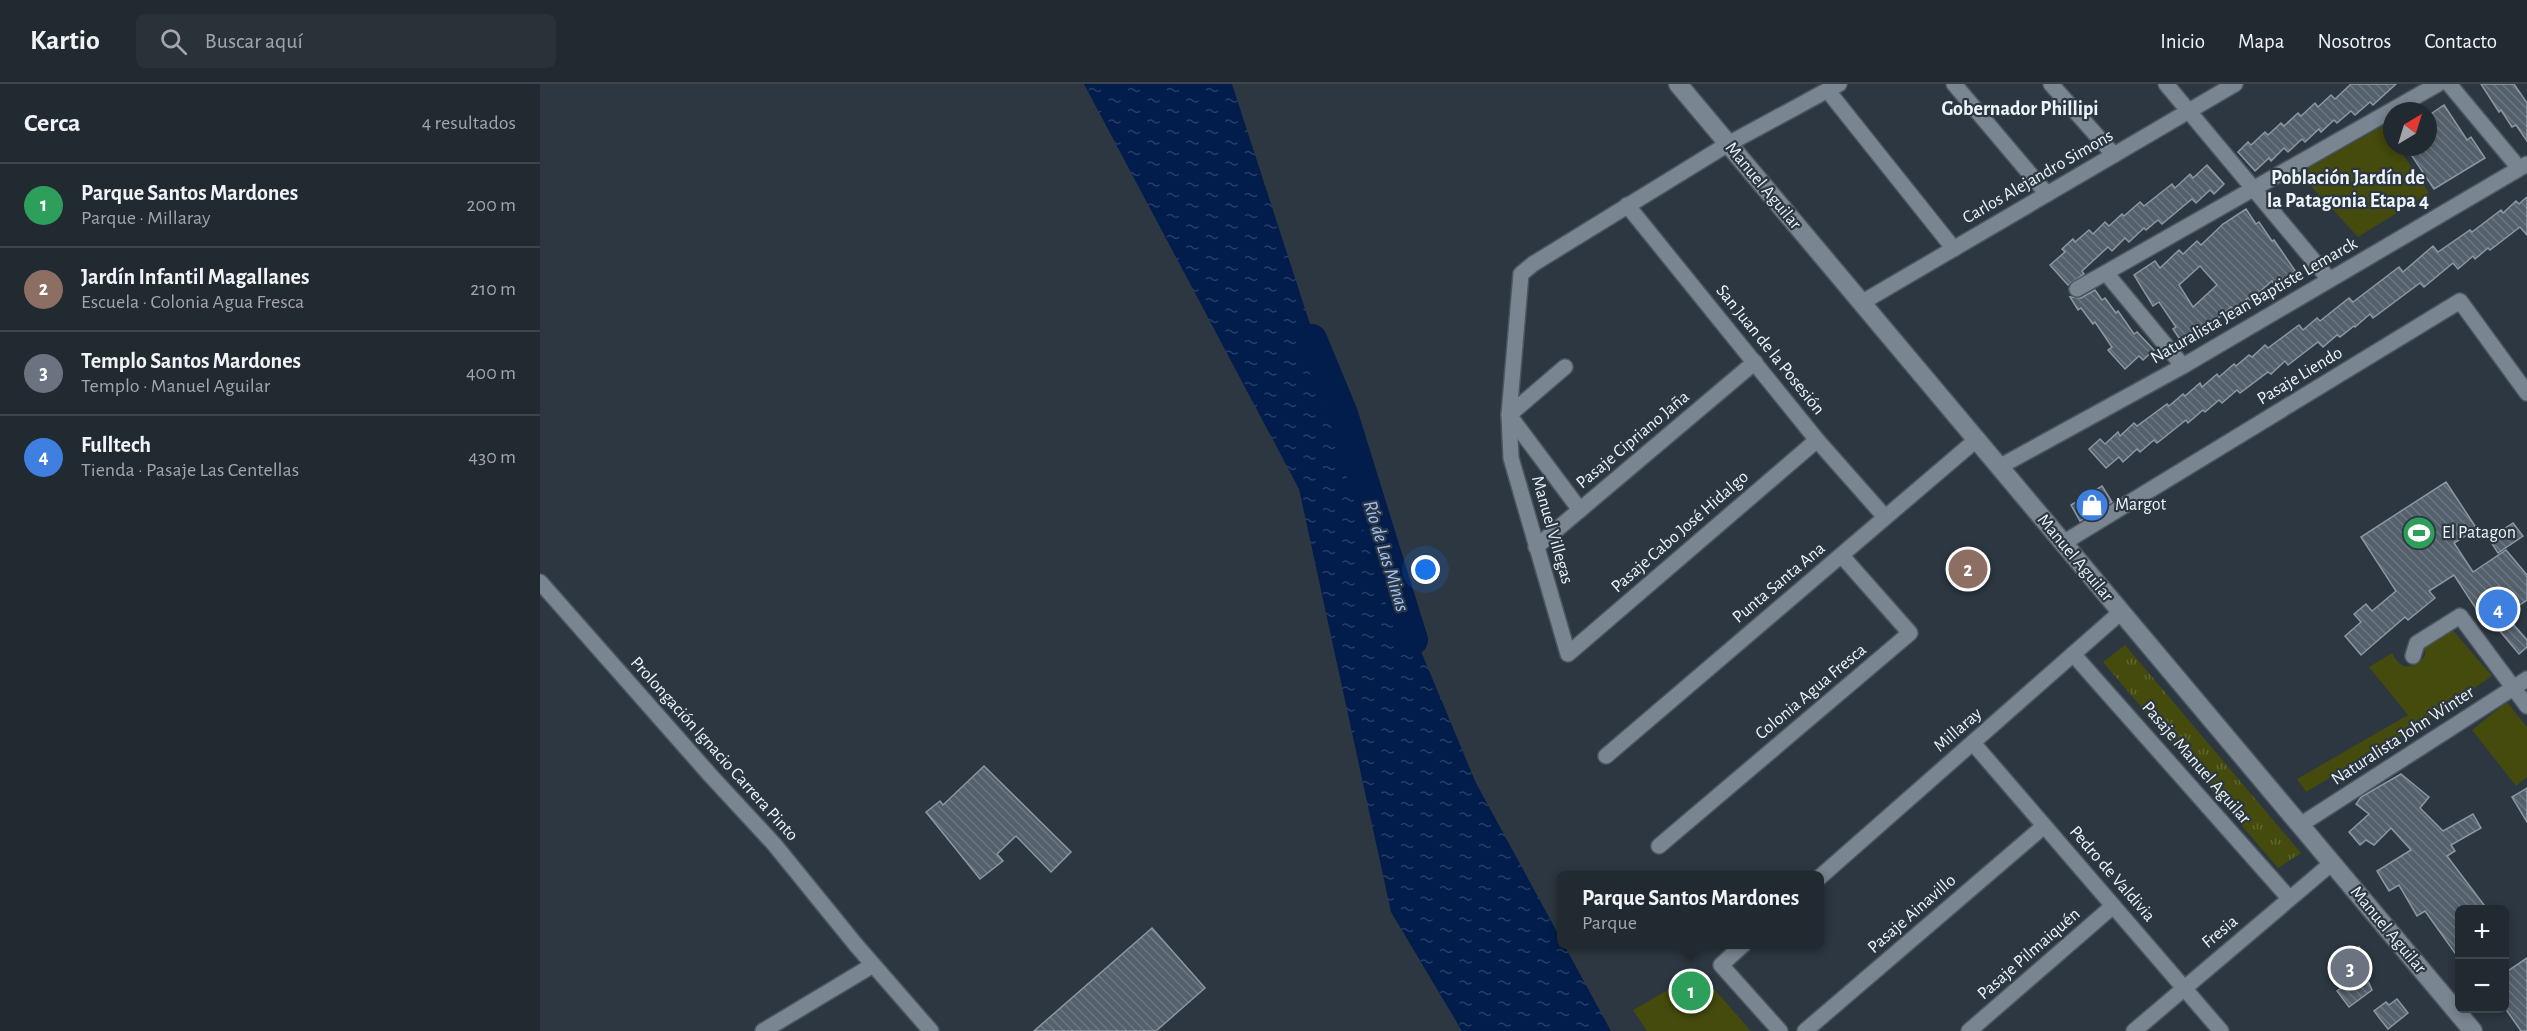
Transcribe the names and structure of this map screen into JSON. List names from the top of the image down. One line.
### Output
{"streets":{"street":["Carlos Alejandro Simons","Manuel Aguilar","Naturalista Jean Baptiste Lemarck","San Juan de la Posesión","Pasaje Liendo","Pasaje Cipriano Jaña","Manuel Villegas","Pasaje Cabo José Hidalgo","Punta Santa Ana","Colonia Agua Fresca","Millaray","Naturalista John Winter","Prolongación Ignacio Carrera Pinto","Pasaje Manuel Aguilar","Pedro de Valdivia","Pasaje Ainavillo","Fresia","Pasaje Pilmaiquén"]},"crossings":[["Carlos Alejandro Simons","Manuel Aguilar"],["Manuel Aguilar","Naturalista Jean Baptiste Lemarck"],["Manuel Aguilar","Pasaje Liendo"],["Manuel Aguilar","Punta Santa Ana"],["Manuel Aguilar","Millaray"],["Manuel Aguilar","Naturalista John Winter"],["Manuel Aguilar","Fresia"],["San Juan de la Posesión","Pasaje Cipriano Jaña"],["San Juan de la Posesión","Manuel Villegas"],["San Juan de la Posesión","Pasaje Cabo José Hidalgo"],["San Juan de la Posesión","Punta Santa Ana"],["Pasaje Cipriano Jaña","Manuel Villegas"],["Manuel Villegas","Pasaje Cabo José Hidalgo"],["Punta Santa Ana","Colonia Agua Fresca"],["Millaray","Pasaje Manuel Aguilar"],["Millaray","Pedro de Valdivia"],["Pasaje Manuel Aguilar","Fresia"],["Pedro de Valdivia","Pasaje Ainavillo"],["Pedro de Valdivia","Fresia"],["Pedro de Valdivia","Pasaje Pilmaiquén"]],"districts":["Gobernador Phillipi","Población Jardín de la Patagonia Etapa 4"],"water":["Río de Las Minas"],"places":{"shop":["Margot"],"sports":["El Patagon"]},"north":"top right","page":{"header":"Kartio","search":"Buscar aquí","nav":["Inicio","Mapa","Nosotros","Contacto"],"heading":["Cerca","4 resultados"],"list":[{"mark":"1","name":"Parque Santos Mardones","note":"Parque · Millaray","value":"200 m"},{"mark":"2","name":"Jardín Infantil Magallanes","note":"Escuela · Colonia Agua Fresca","value":"210 m"},{"mark":"3","name":"Templo Santos Mardones","note":"Templo · Manuel Aguilar","value":"400 m"},{"mark":"4","name":"Fulltech","note":"Tienda · Pasaje Las Centellas","value":"430 m"}],"pins":["2","4","3","1"],"popup":["Parque Santos Mardones","Parque"],"map_buttons":["+","−"]}}
